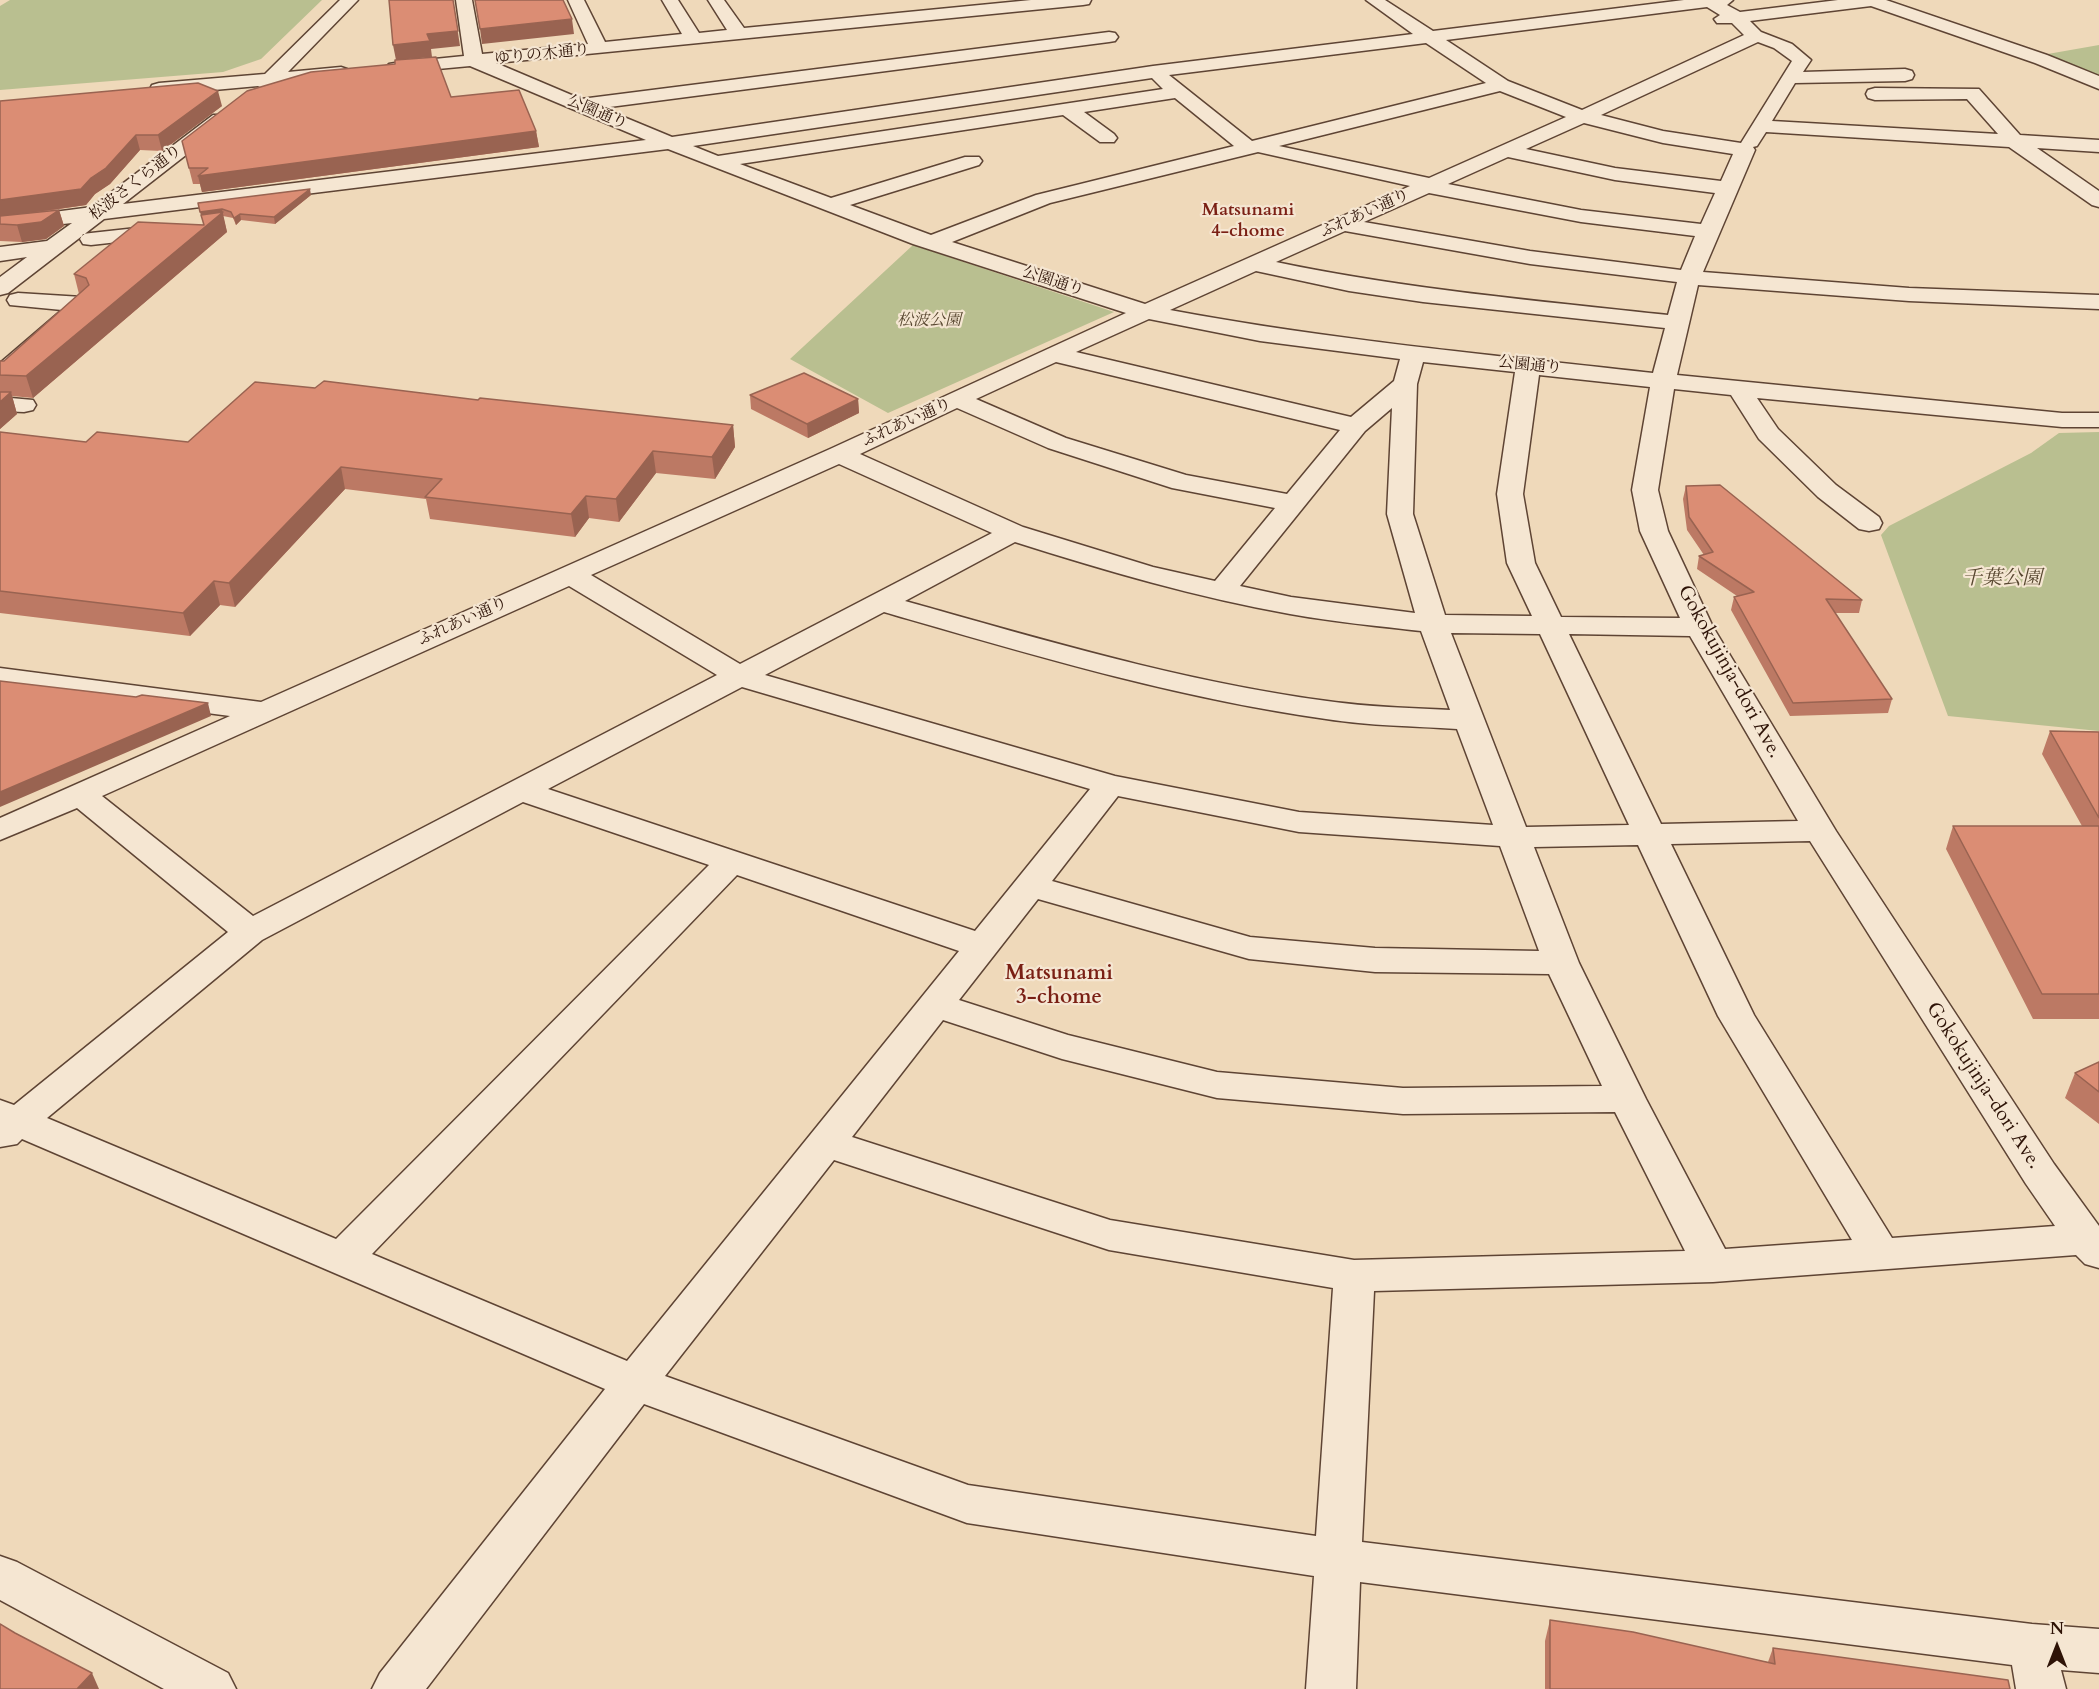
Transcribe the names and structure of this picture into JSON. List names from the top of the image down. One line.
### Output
{"streets":{"street":["ゆりの木通り","公園通り","松波さくら通り","ふれあい通り","Gokokujinja-dori Ave."]},"crossings":[["ゆりの木通り","公園通り"],["公園通り","ふれあい通り"],["公園通り","Gokokujinja-dori Ave."],["ふれあい通り","Gokokujinja-dori Ave."]],"districts":["Matsunami 4-chome","Matsunami 3-chome"],"parks":["松波公園","千葉公園"],"north":"top"}
